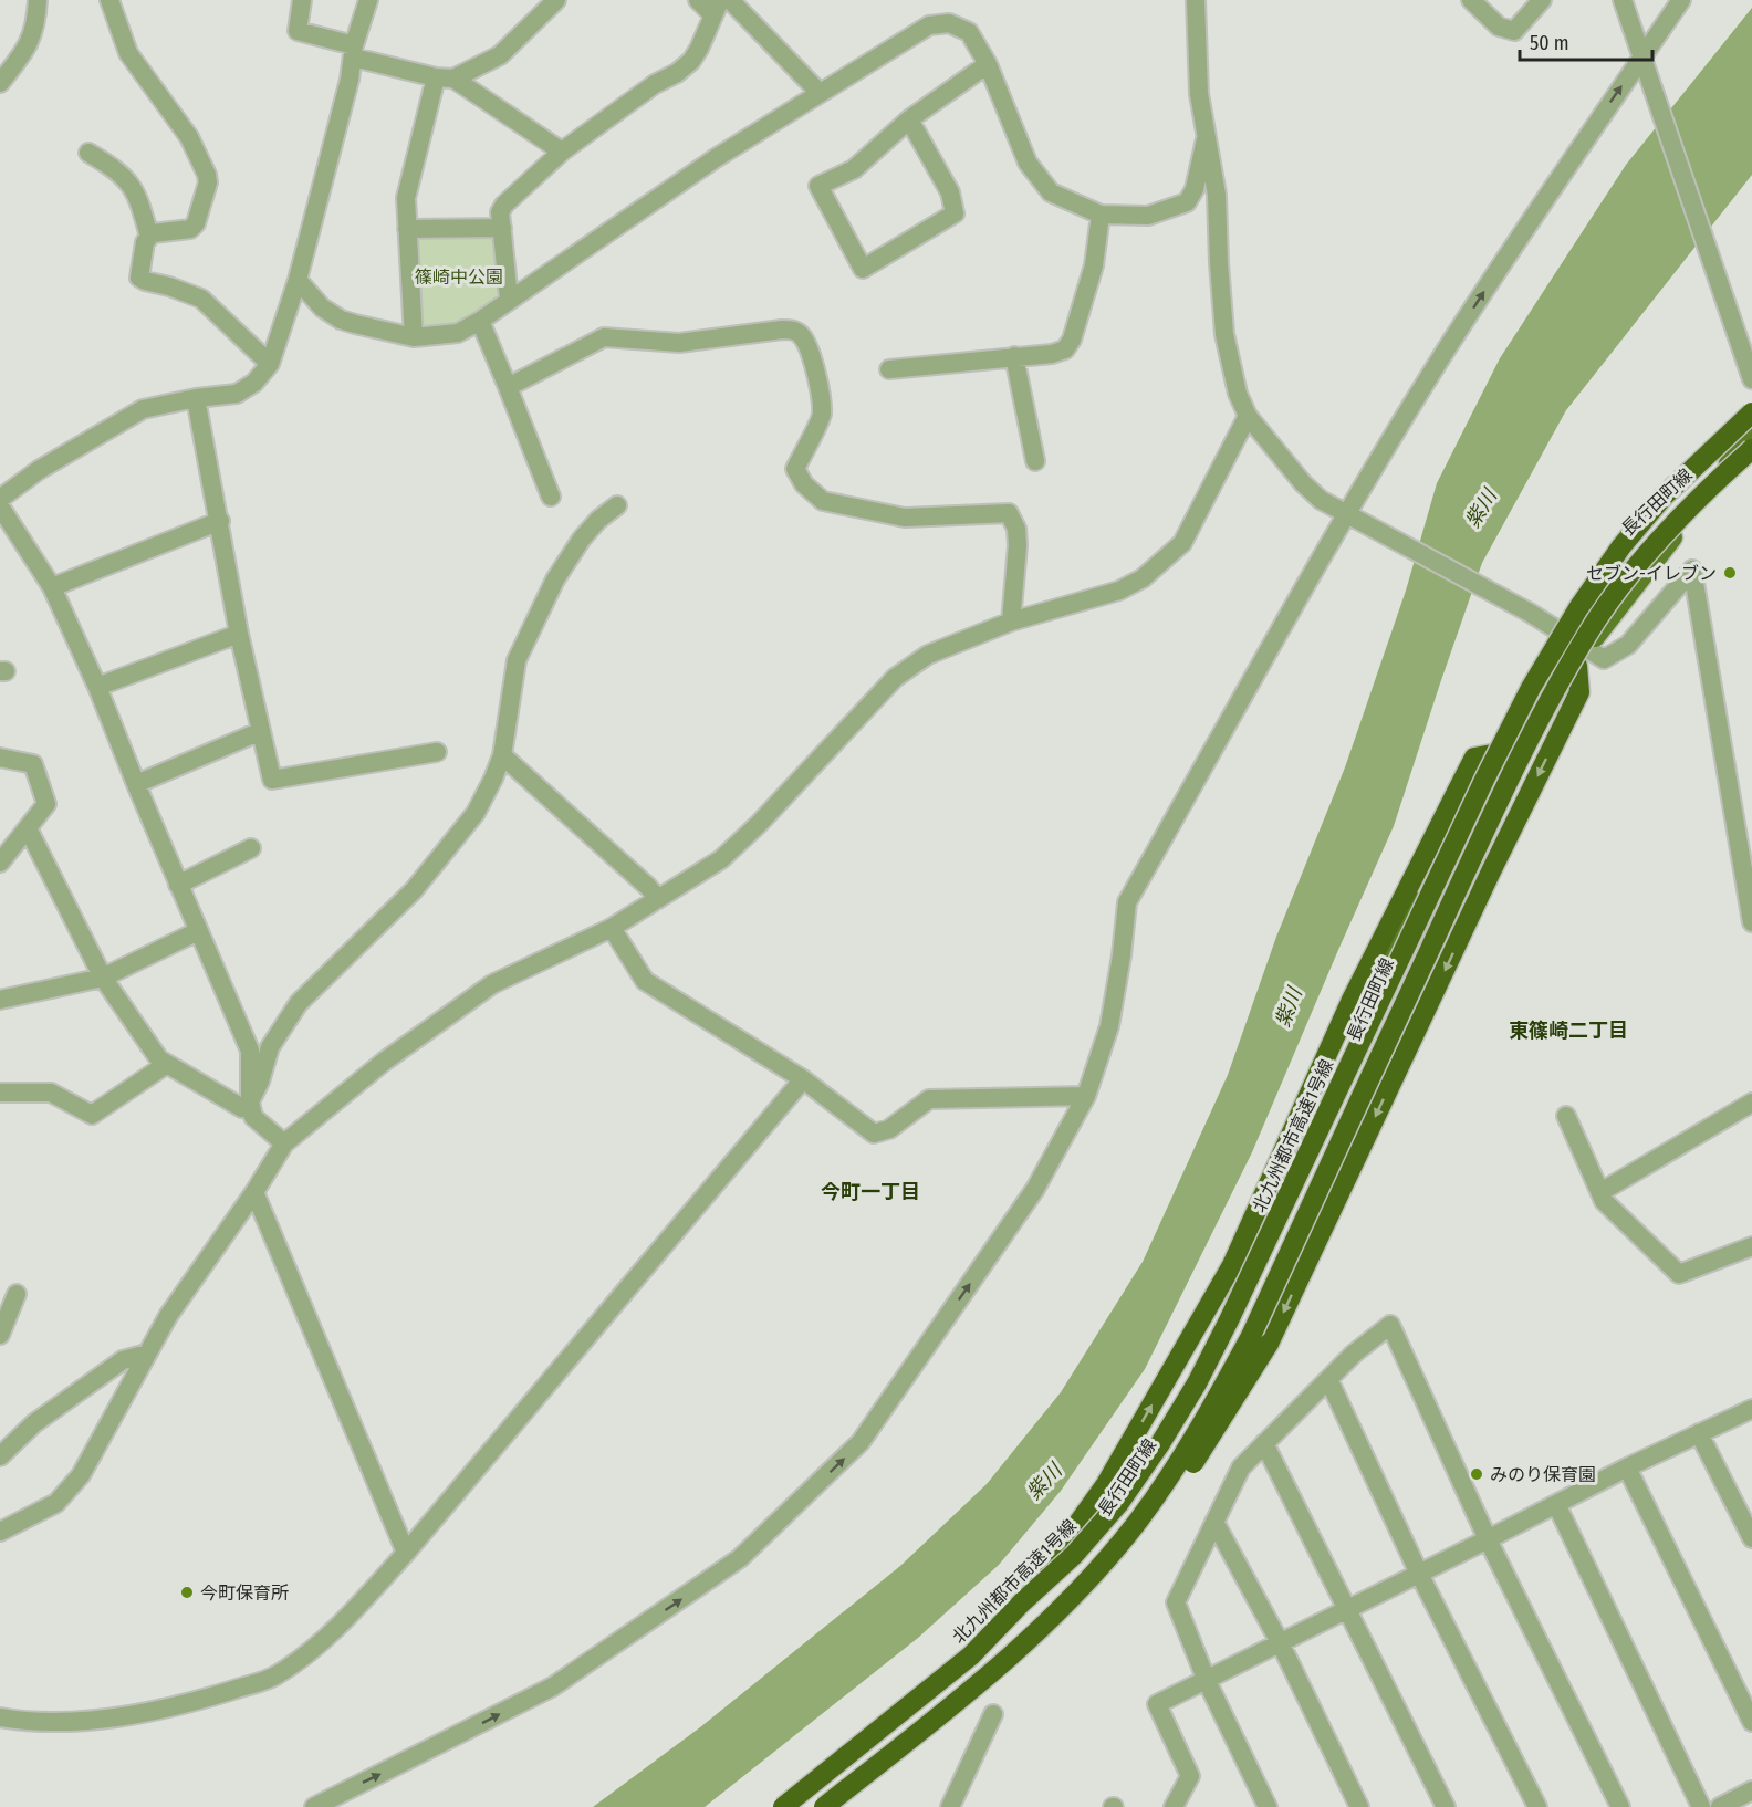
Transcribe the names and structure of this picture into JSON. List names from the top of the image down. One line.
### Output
{"streets":{"highway":["北九州都市高速1号線"],"main road":["長行田町線"]},"crossings":[["長行田町線","北九州都市高速1号線"]],"districts":["東篠崎二丁目","今町一丁目"],"water":["紫川"],"parks":["篠崎中公園"],"places":["セブン-イレブン","みのり保育園","今町保育所"],"scale_bar":"50 m"}
